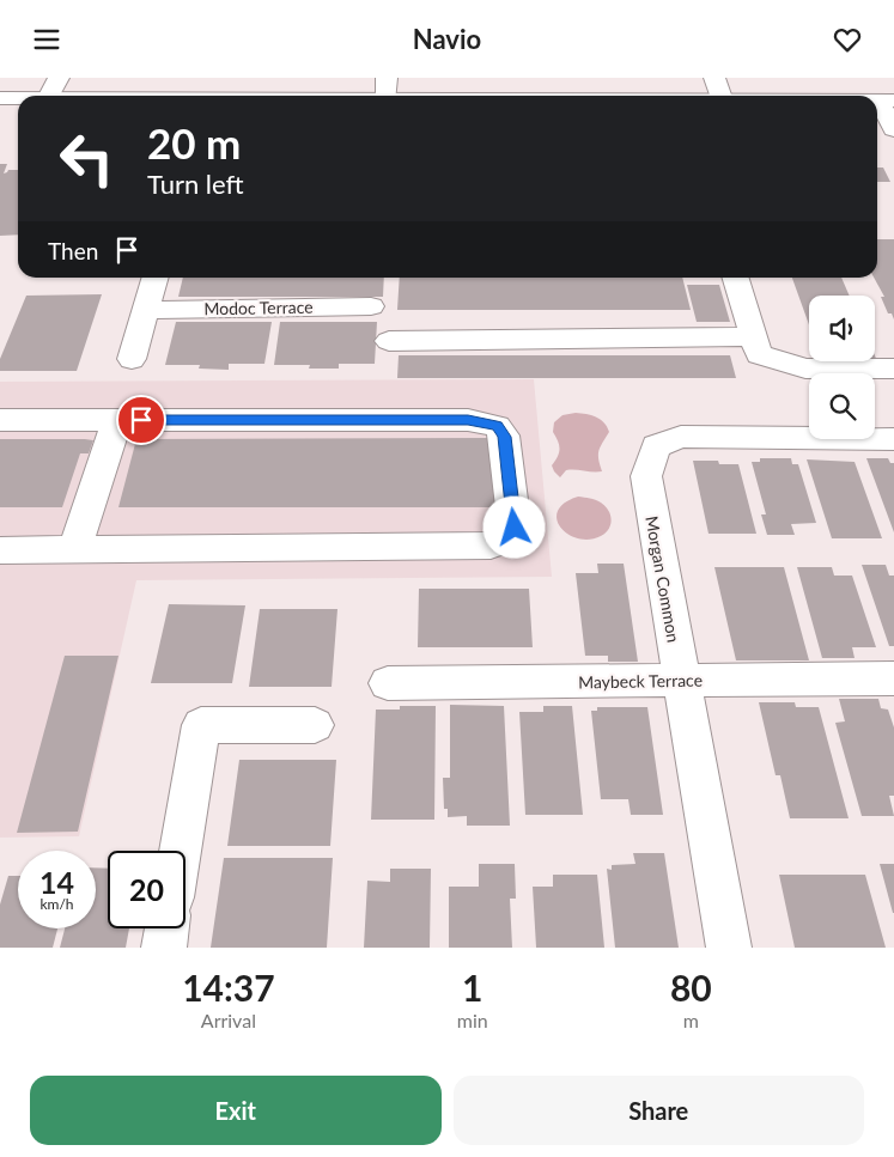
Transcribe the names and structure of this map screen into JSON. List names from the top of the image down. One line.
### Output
{"streets":{"street":["Modoc Terrace","Morgan Common","Maybeck Terrace"]},"crossings":[["Morgan Common","Maybeck Terrace"]],"page":{"header":"Navio","turn":["20 m","Turn left"],"then":"Then","speed":"14 km/h","limit":"20","eta":["14:37","Arrival","1","min","80","m"],"buttons":["Exit","Share"]}}
